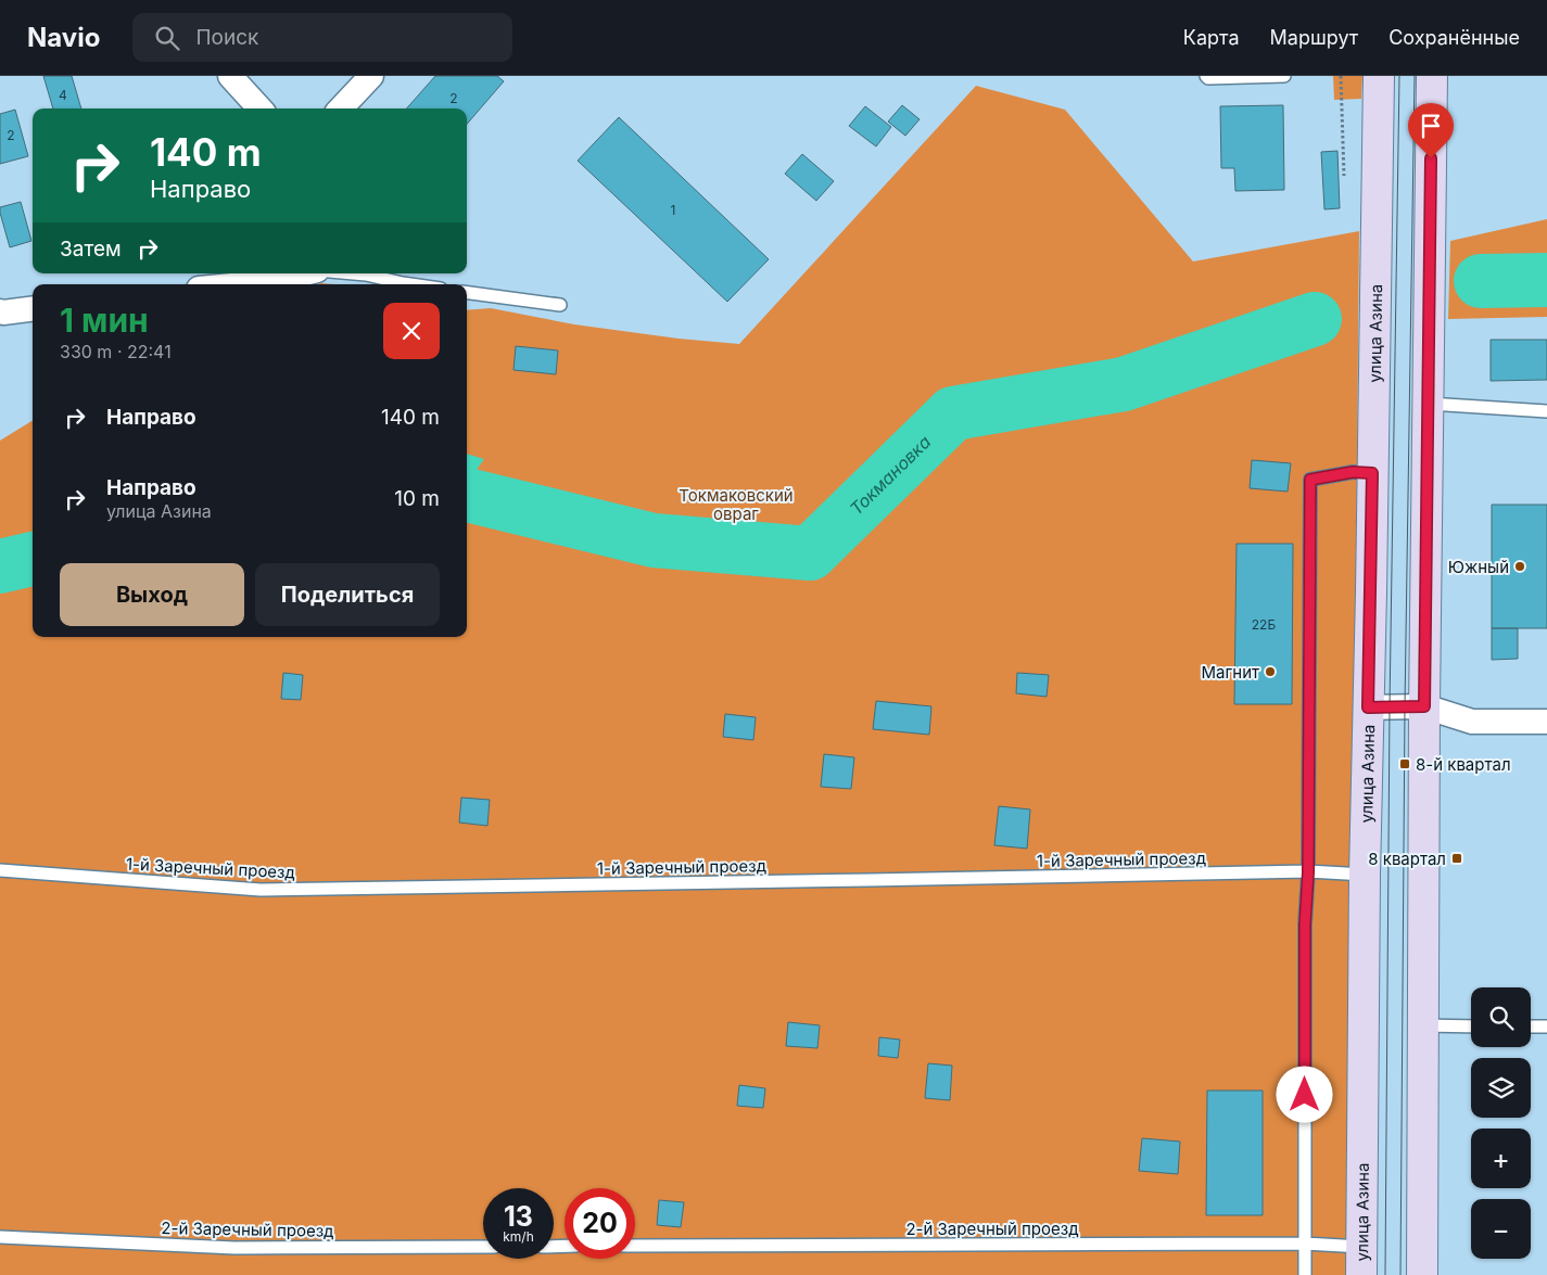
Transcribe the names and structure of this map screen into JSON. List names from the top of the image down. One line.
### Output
{"streets":{"main road":["улица Азина"],"lane":["1-й Заречный проезд","2-й Заречный проезд"]},"crossings":[["улица Азина","1-й Заречный проезд"],["улица Азина","2-й Заречный проезд"]],"water":["Токмановка"],"parks":["Токмаковский овраг"],"places":{"other":["Южный","Магнит"],"transit":["8-й квартал","8 квартал"]},"house_numbers":["4","2","2","1","22Б"],"page":{"header":"Navio","search":"Поиск","nav":["Карта","Маршрут","Сохранённые"],"turn":["140 m","Направо"],"then":"Затем","heading":["1 мин","330 m · 22:41"],"list":[{"name":"Направо","value":"140 m"},{"name":"Направо","note":"улица Азина","value":"10 m"}],"buttons":["Выход","Поделиться"],"map_buttons":["+","−"],"speed":"13 km/h","limit":"20"}}
